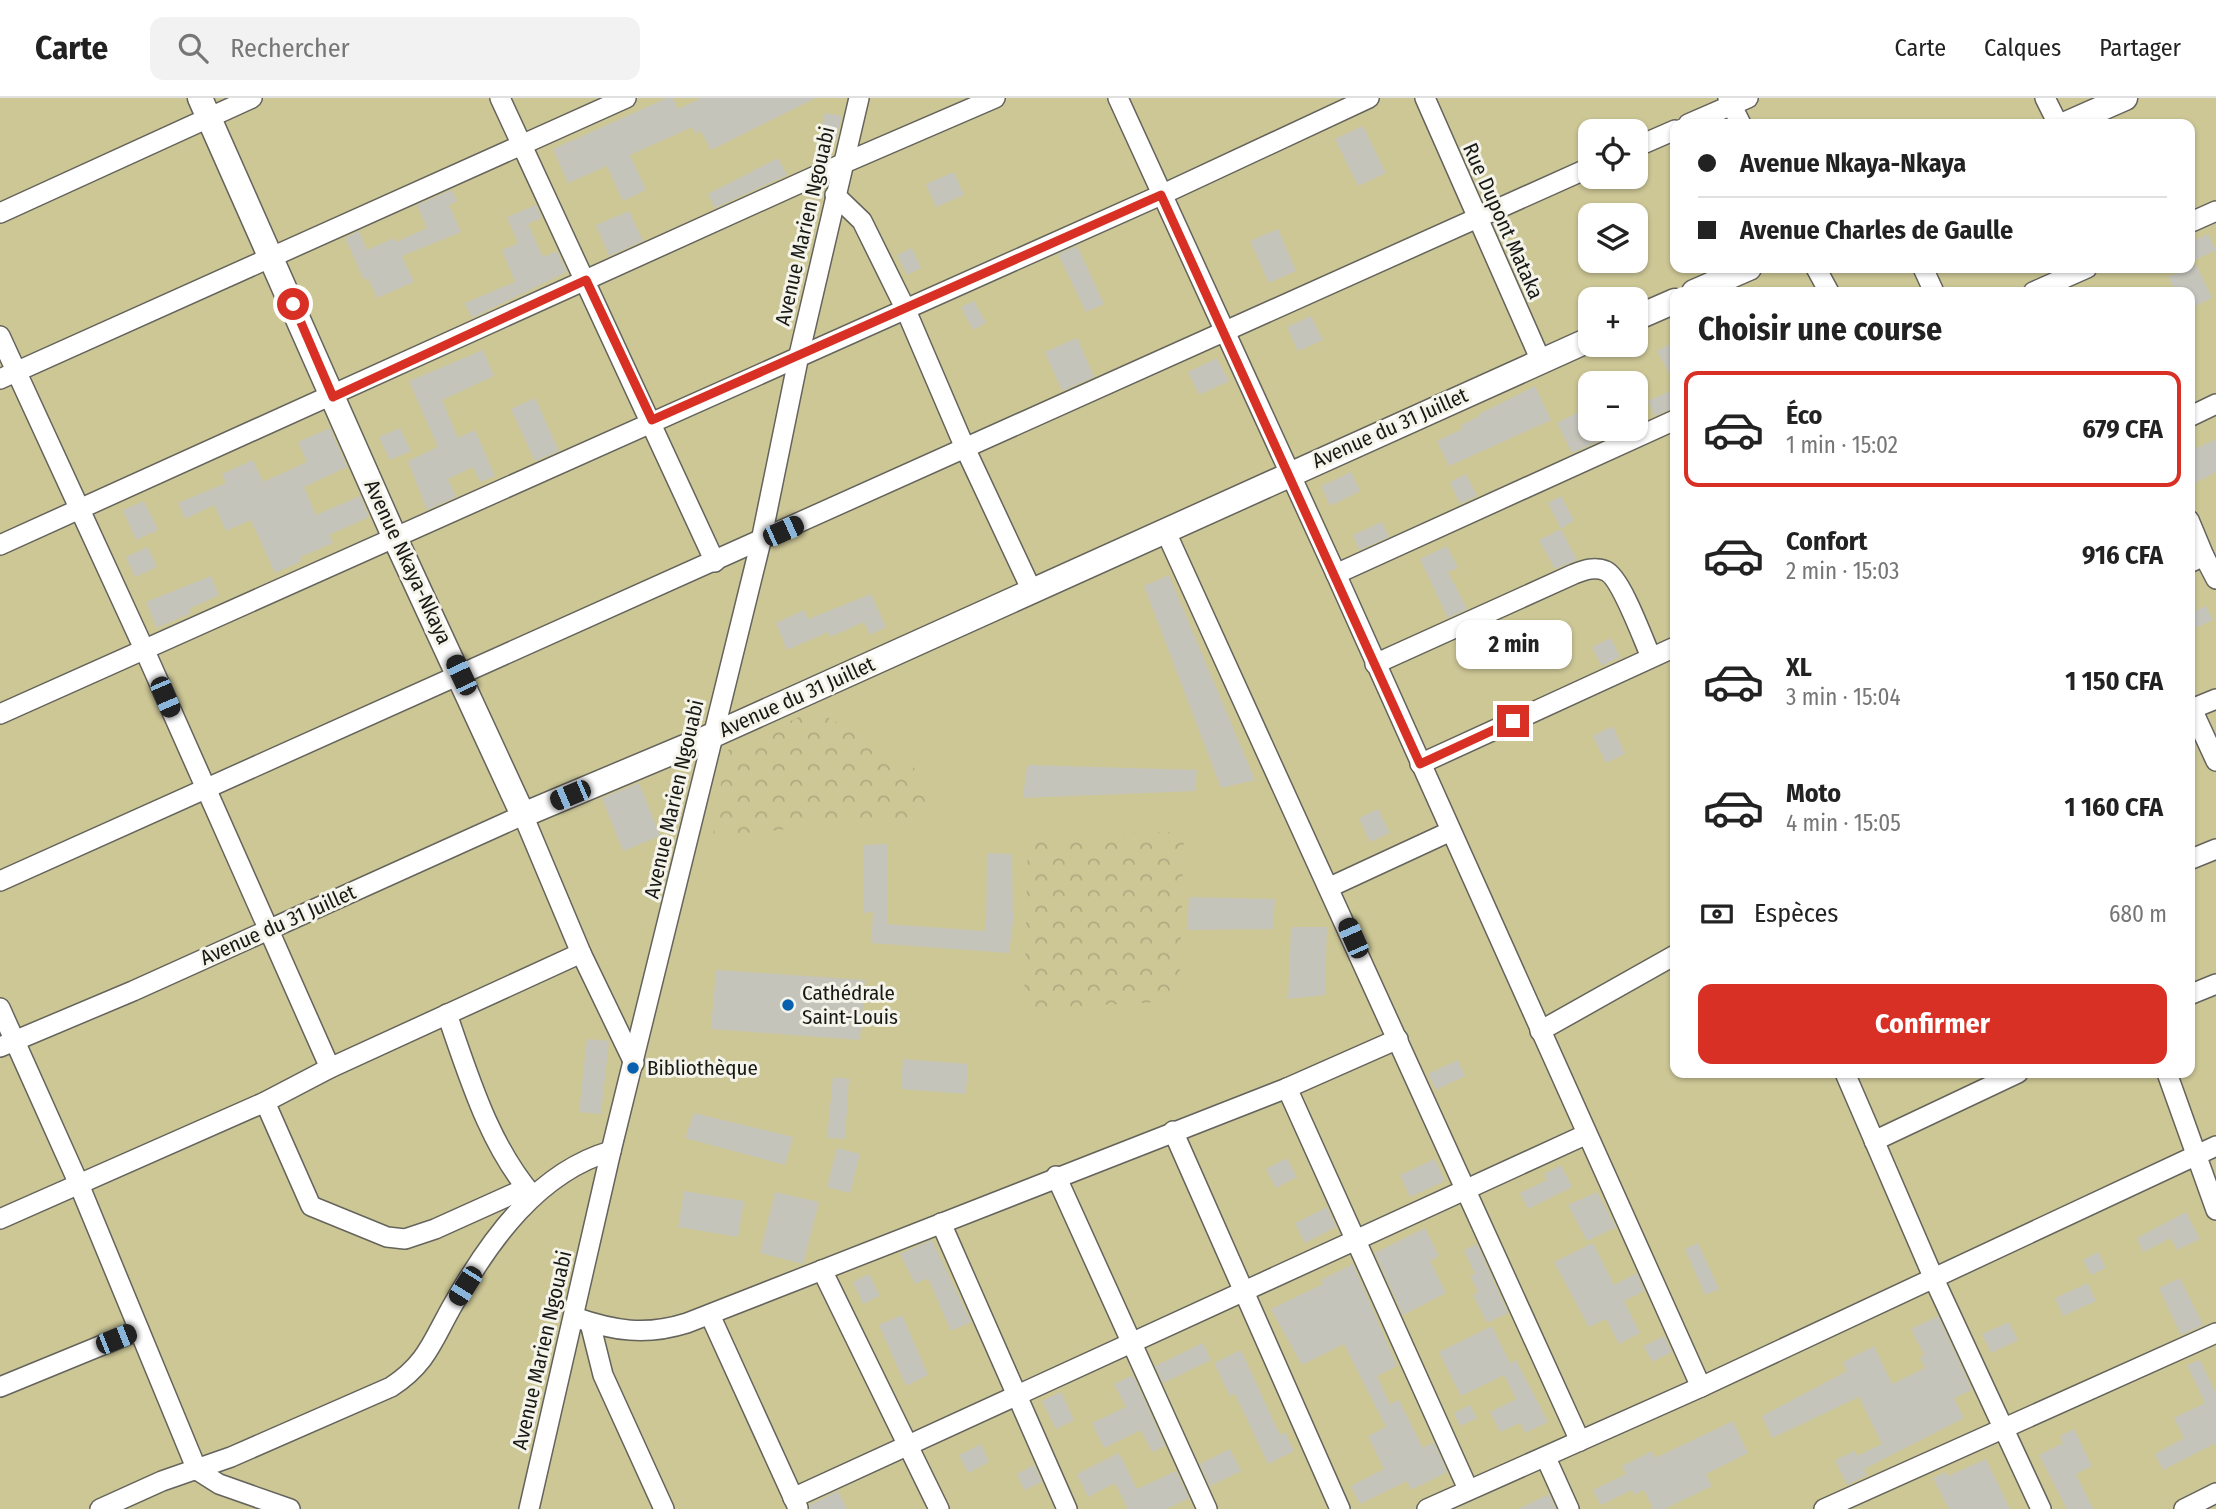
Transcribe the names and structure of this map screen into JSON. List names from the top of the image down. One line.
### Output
{"streets":{"street":["Rue Dupont Mataka","Avenue Marien Ngouabi","Avenue du 31 Juillet","Avenue Nkaya-Nkaya"]},"crossings":[["Rue Dupont Mataka","Avenue du 31 Juillet"],["Avenue Marien Ngouabi","Avenue du 31 Juillet"],["Avenue Marien Ngouabi","Avenue Nkaya-Nkaya"],["Avenue du 31 Juillet","Avenue Nkaya-Nkaya"]],"places":["Cathédrale Saint-Louis","Bibliothèque"],"page":{"header":"Carte","search":"Rechercher","nav":["Carte","Calques","Partager"],"map_buttons":["+","−"],"banner":["Avenue Nkaya-Nkaya","Avenue Charles de Gaulle"],"heading":"Choisir une course","list":[{"name":"Éco","note":"1 min · 15:02","value":"679 CFA"},{"name":"Confort","note":"2 min · 15:03","value":"916 CFA"},{"name":"XL","note":"3 min · 15:04","value":"1 150 CFA"},{"name":"Moto","note":"4 min · 15:05","value":"1 160 CFA"}],"bubble":"2 min","pay":["Espèces","680 m"],"buttons":"Confirmer"}}
